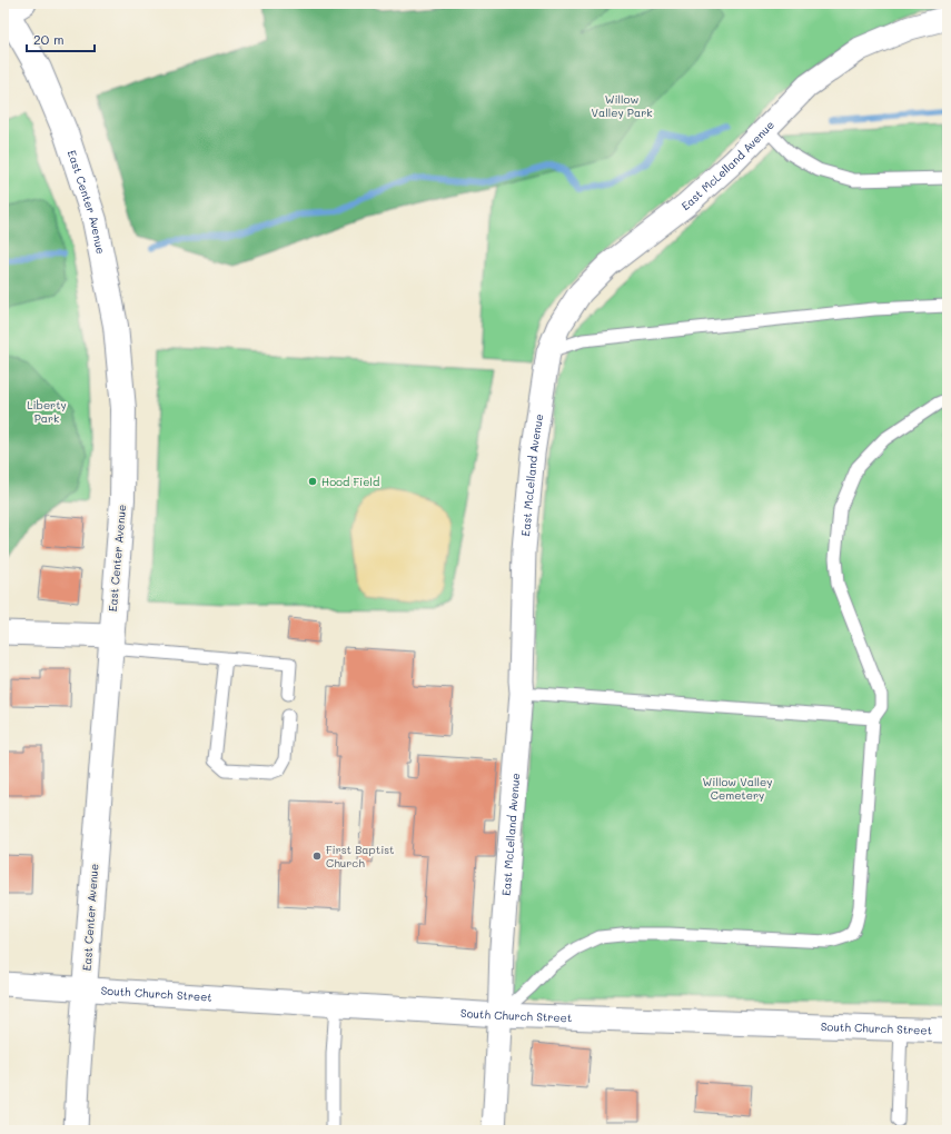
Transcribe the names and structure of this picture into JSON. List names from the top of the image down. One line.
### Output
{"streets":{"street":["East McLelland Avenue","East Center Avenue","South Church Street"]},"crossings":[["East McLelland Avenue","South Church Street"],["East Center Avenue","South Church Street"]],"parks":["Willow Valley Park","Liberty Park","Willow Valley Cemetery"],"places":["Hood Field","First Baptist Church"],"scale_bar":"20 m"}
